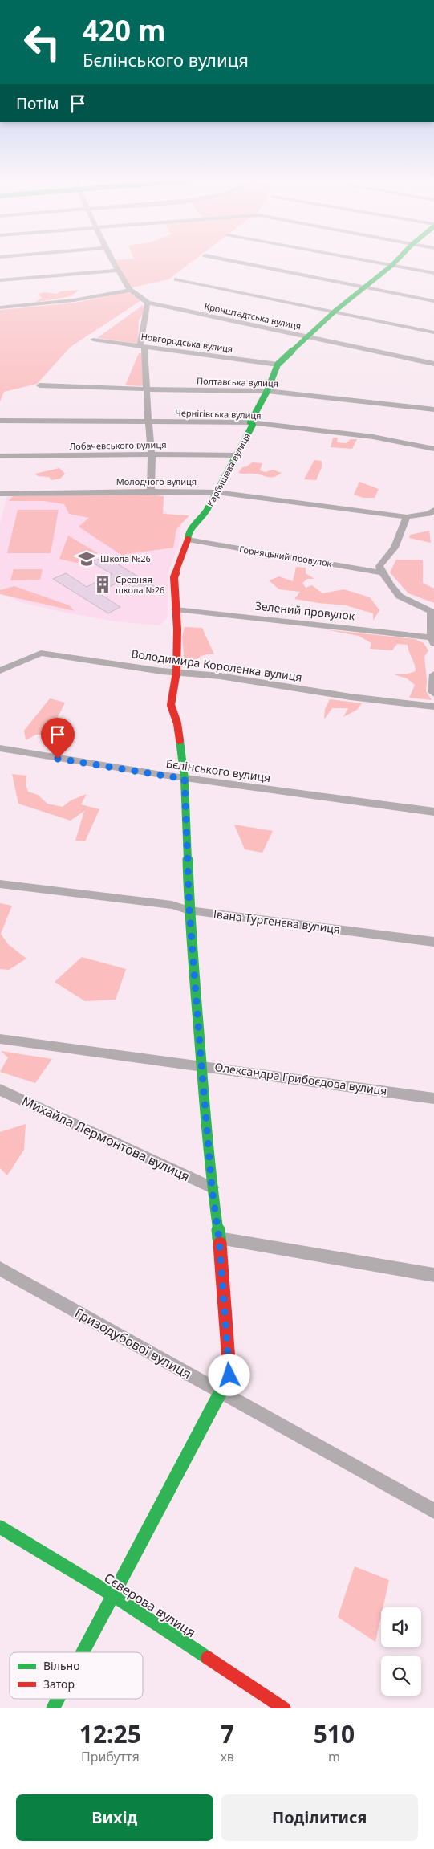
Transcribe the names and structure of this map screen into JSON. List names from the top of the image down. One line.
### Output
{"streets":{"street":["Кронштадтська вулиця","Новгородська вулиця","Полтавська вулиця","Чернігівська вулиця","Лобачевського вулиця","Карбишева вулиця","Молодчого вулиця","Горняцький провулок","Зелений провулок","Володимира Короленка вулиця","Бєлінського вулиця","Івана Тургенєва вулиця","Олександра Грибоєдова вулиця","Михайла Лермонтова вулиця","Гризодубової вулиця","Сєверова вулиця"]},"crossings":[["Кронштадтська вулиця","Карбишева вулиця"],["Новгородська вулиця","Карбишева вулиця"],["Полтавська вулиця","Карбишева вулиця"],["Чернігівська вулиця","Карбишева вулиця"],["Лобачевського вулиця","Карбишева вулиця"],["Карбишева вулиця","Молодчого вулиця"],["Карбишева вулиця","Горняцький провулок"],["Карбишева вулиця","Зелений провулок"],["Карбишева вулиця","Володимира Короленка вулиця"],["Карбишева вулиця","Бєлінського вулиця"],["Карбишева вулиця","Івана Тургенєва вулиця"],["Карбишева вулиця","Олександра Грибоєдова вулиця"],["Карбишева вулиця","Михайла Лермонтова вулиця"],["Карбишева вулиця","Гризодубової вулиця"],["Карбишева вулиця","Сєверова вулиця"]],"places":{"school or university":["Школа №26"],"building":["Средняя школа №26"]},"legend":["Вільно","Затор"],"page":{"turn":["420 m","Бєлінського вулиця"],"then":"Потім","eta":["12:25","Прибуття","7","хв","510","m"],"buttons":["Вихід","Поділитися"]}}
